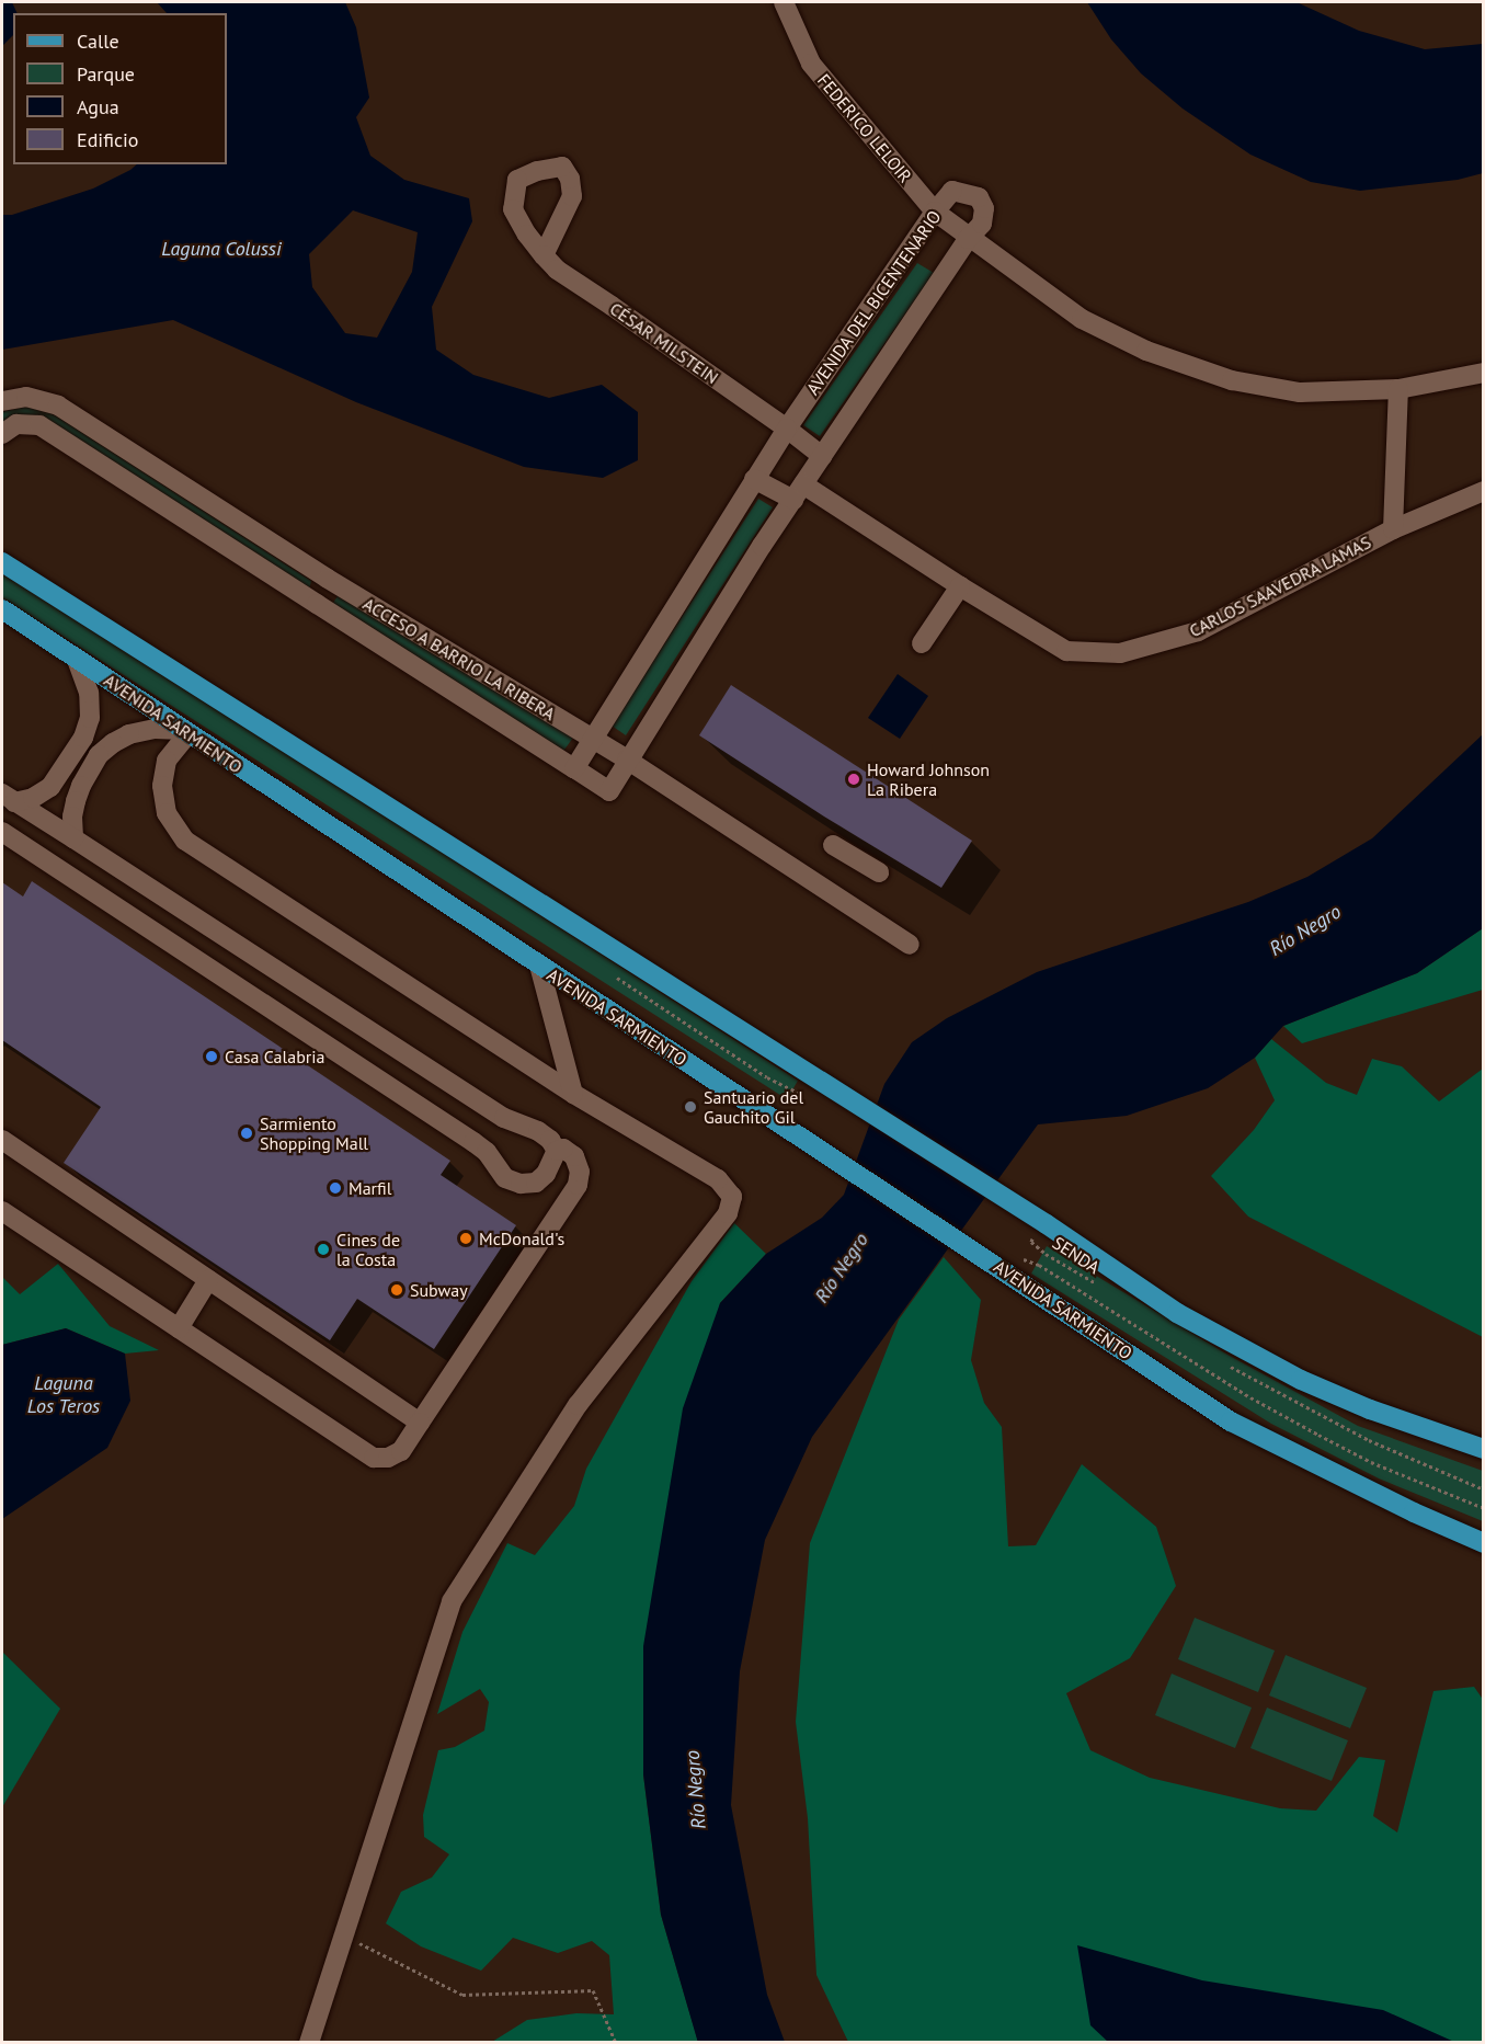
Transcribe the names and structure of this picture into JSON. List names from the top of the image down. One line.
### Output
{"streets":{"main road":["AVENIDA SARMIENTO"],"street":["FEDERICO LELOIR","AVENIDA DEL BICENTENARIO","CÉSAR MILSTEIN","CARLOS SAAVEDRA LAMAS","ACCESO A BARRIO LA RIBERA"],"path":["SENDA"]},"crossings":[["FEDERICO LELOIR","AVENIDA DEL BICENTENARIO"],["AVENIDA DEL BICENTENARIO","CÉSAR MILSTEIN"],["AVENIDA DEL BICENTENARIO","CARLOS SAAVEDRA LAMAS"],["AVENIDA DEL BICENTENARIO","ACCESO A BARRIO LA RIBERA"]],"water":["Laguna Colussi","Río Negro","Laguna Los Teros"],"places":["Howard Johnson La Ribera","Casa Calabria","Santuario del Gauchito Gil","Sarmiento Shopping Mall","Marfil","McDonald's","Cines de la Costa","Subway"],"legend":["Calle","Parque","Agua","Edificio"]}
